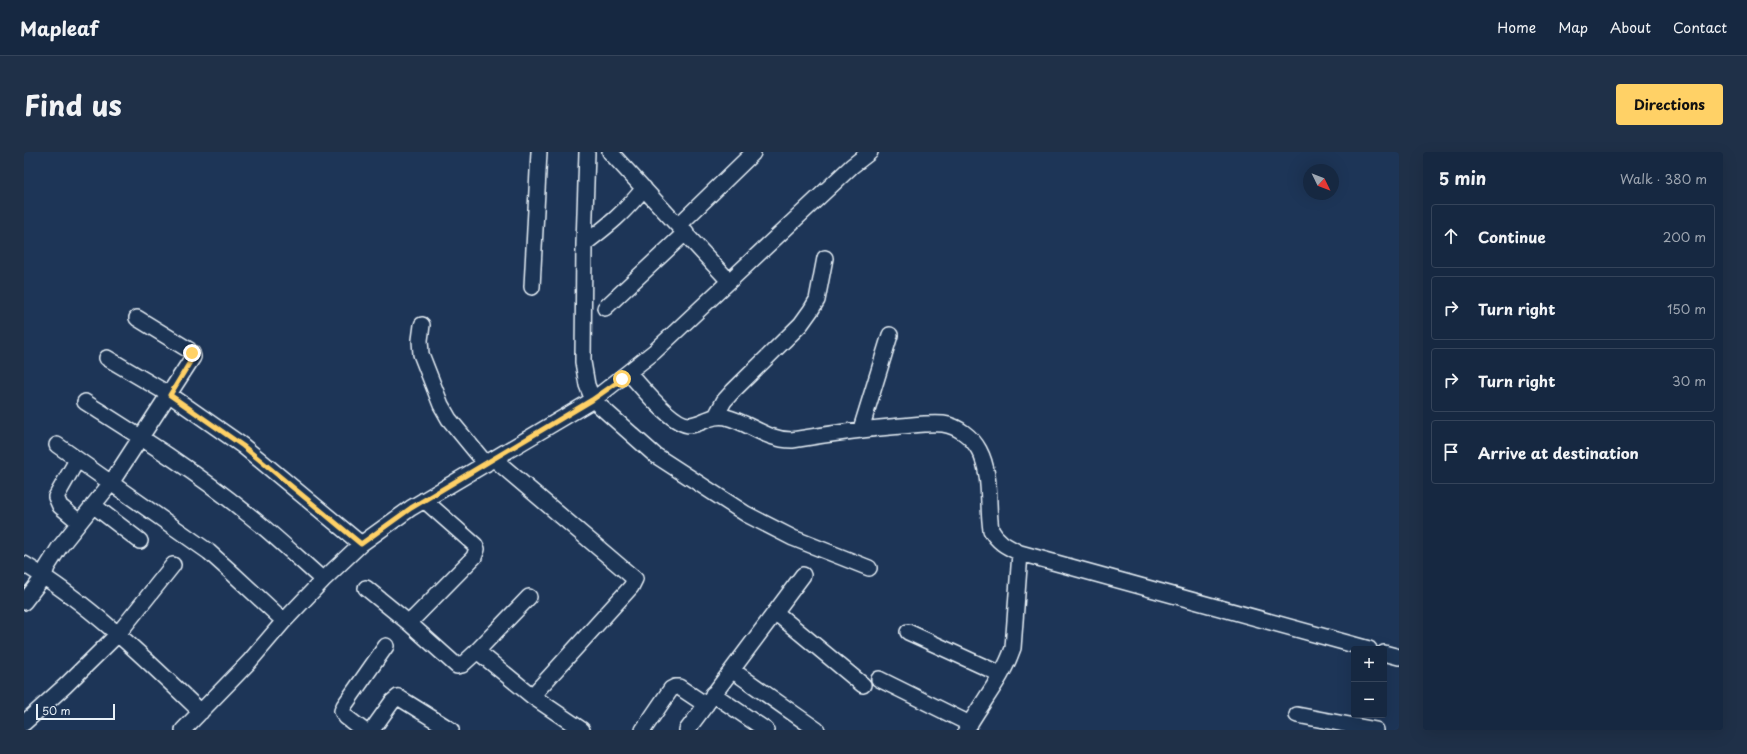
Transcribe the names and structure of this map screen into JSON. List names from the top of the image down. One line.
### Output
{"scale_bar":"50 m","north":"bottom right","page":{"header":"Mapleaf","nav":["Home","Map","About","Contact"],"title":"Find us","buttons":"Directions","heading":["5 min","Walk · 380 m"],"list":[["Continue","200 m"],["Turn right","150 m"],["Turn right","30 m"],"Arrive at destination"],"map_buttons":["+","−"],"scale":"50 m"}}
